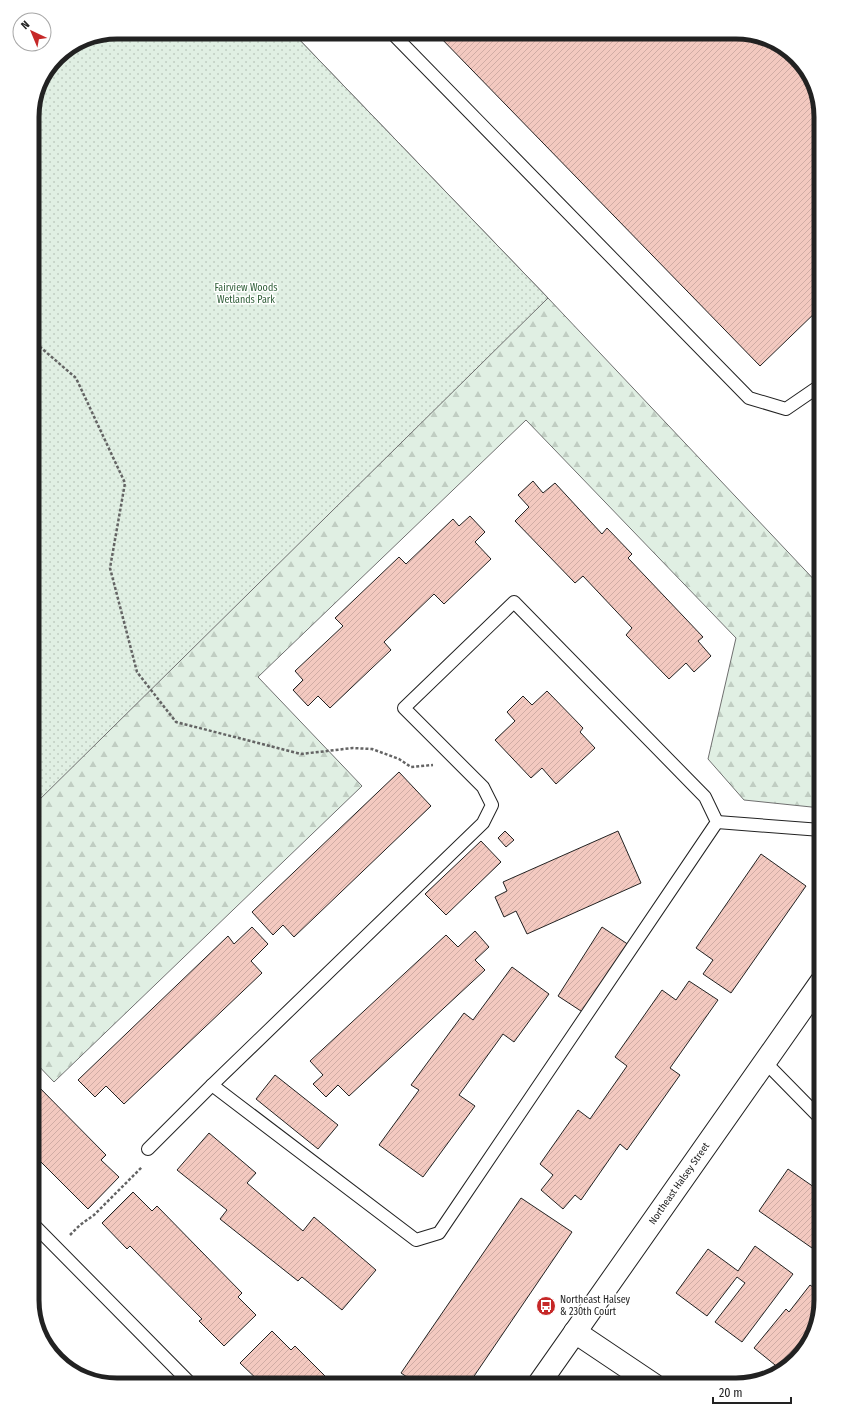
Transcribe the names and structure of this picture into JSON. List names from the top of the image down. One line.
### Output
{"streets":{"main road":["Northeast Halsey Street"]},"parks":["Fairview Woods Wetlands Park"],"places":{"bus stop":["Northeast Halsey & 230th Court"]},"scale_bar":"20 m","north":"top left"}
